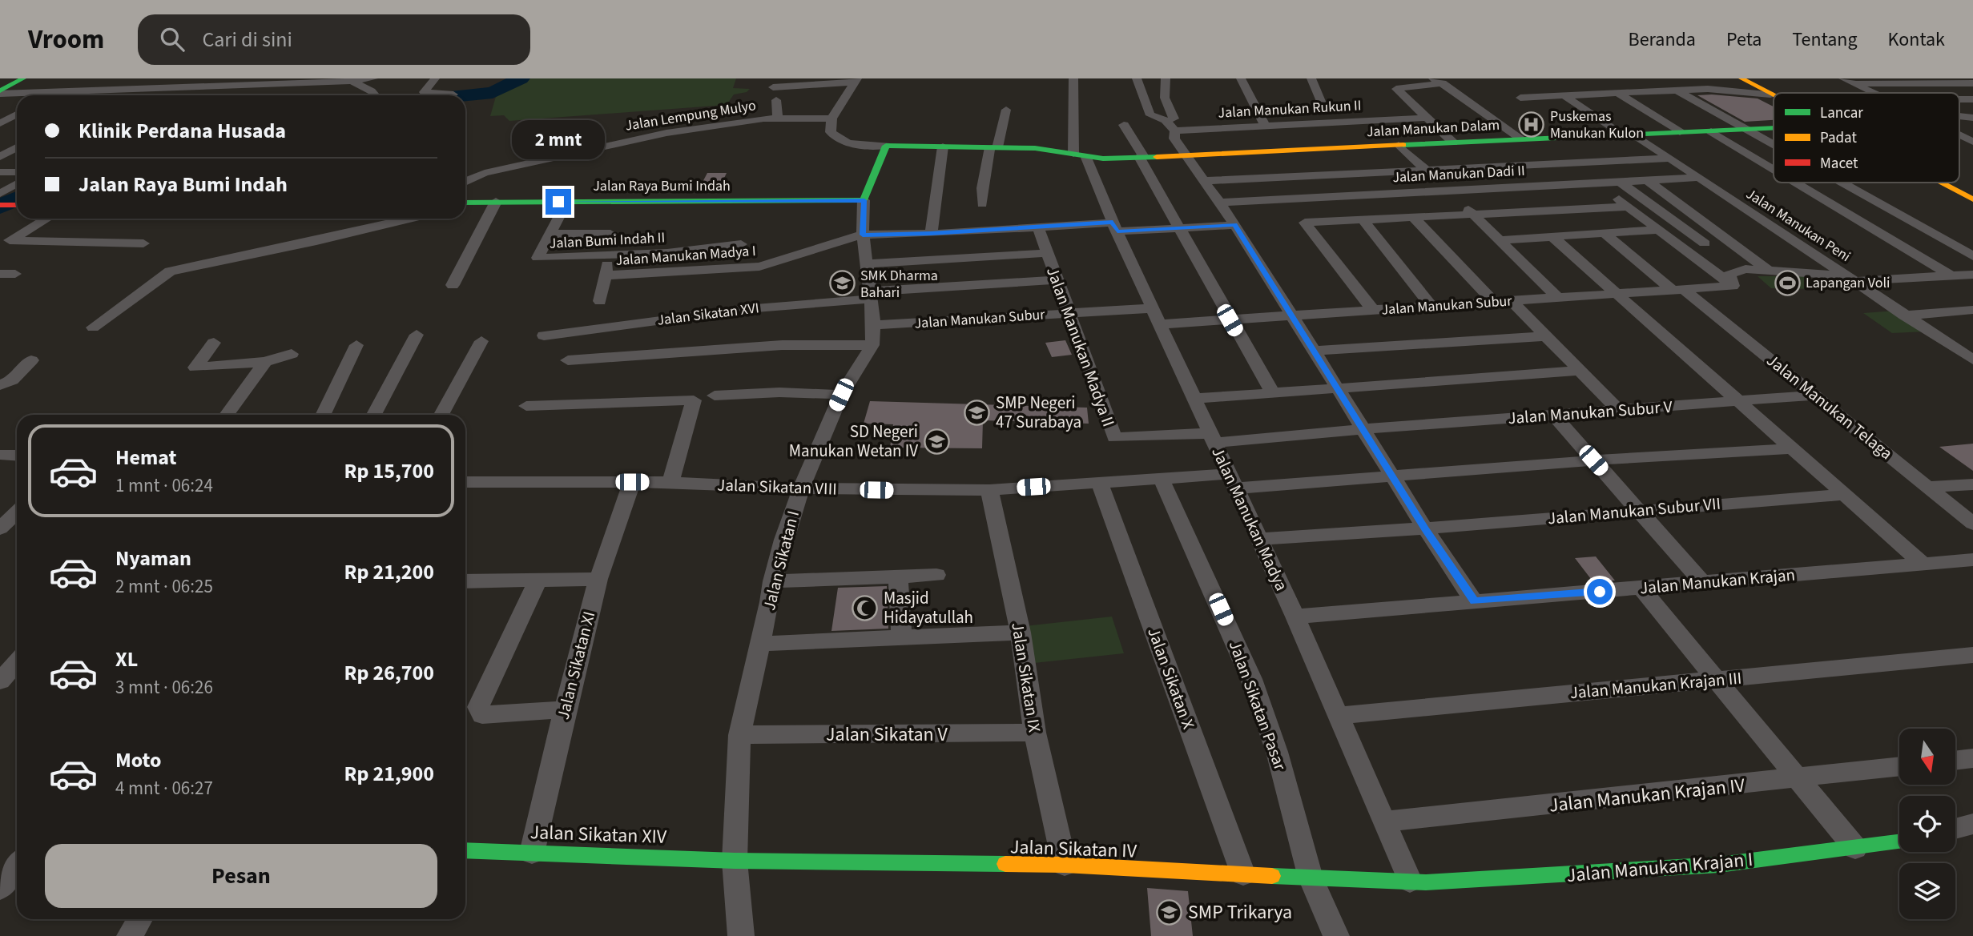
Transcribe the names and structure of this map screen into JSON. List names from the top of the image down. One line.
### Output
{"streets":{"street":["Jalan Manukan Rukun II","Jalan Lempung Mulyo","Jalan Manukan Dalam","Jalan Manukan Dadi II","Jalan Raya Bumi Indah","Jalan Manukan Peni","Jalan Bumi Indah II","Jalan Manukan Madya I","Jalan Manukan Subur","Jalan Sikatan XVI","Jalan Manukan Madya II","Jalan Manukan Telaga","Jalan Manukan Subur V","Jalan Sikatan VIII","Jalan Manukan Subur VII","Jalan Manukan Madya","Jalan Sikatan I","Jalan Manukan Krajan","Jalan Sikatan XI","Jalan Sikatan IX","Jalan Sikatan X","Jalan Manukan Krajan III","Jalan Sikatan Pasar","Jalan Sikatan V","Jalan Manukan Krajan IV","Jalan Sikatan XIV","Jalan Sikatan IV","Jalan Manukan Krajan I"]},"crossings":[["Jalan Manukan Dalam","Jalan Manukan Peni"],["Jalan Manukan Dalam","Jalan Manukan Madya"],["Jalan Manukan Dadi II","Jalan Manukan Peni"],["Jalan Raya Bumi Indah","Jalan Bumi Indah II"],["Jalan Raya Bumi Indah","Jalan Sikatan I"],["Jalan Manukan Madya I","Jalan Manukan Madya II"],["Jalan Manukan Madya I","Jalan Manukan Madya"],["Jalan Manukan Madya I","Jalan Sikatan I"],["Jalan Manukan Subur","Jalan Manukan Madya II"],["Jalan Manukan Subur","Jalan Manukan Telaga"],["Jalan Manukan Subur","Jalan Manukan Madya"],["Jalan Manukan Subur","Jalan Sikatan I"],["Jalan Sikatan XVI","Jalan Manukan Madya II"],["Jalan Sikatan XVI","Jalan Sikatan I"],["Jalan Manukan Madya II","Jalan Manukan Subur V"],["Jalan Manukan Madya II","Jalan Manukan Madya"],["Jalan Manukan Telaga","Jalan Manukan Subur V"],["Jalan Manukan Subur V","Jalan Manukan Madya"],["Jalan Sikatan VIII","Jalan Manukan Madya"],["Jalan Sikatan VIII","Jalan Sikatan I"],["Jalan Sikatan VIII","Jalan Sikatan XI"],["Jalan Sikatan VIII","Jalan Sikatan IX"],["Jalan Sikatan VIII","Jalan Sikatan X"],["Jalan Sikatan VIII","Jalan Sikatan Pasar"],["Jalan Manukan Subur VII","Jalan Manukan Madya"],["Jalan Manukan Madya","Jalan Manukan Krajan"],["Jalan Manukan Madya","Jalan Manukan Krajan III"],["Jalan Manukan Madya","Jalan Manukan Krajan IV"],["Jalan Manukan Madya","Jalan Sikatan IV"],["Jalan Manukan Madya","Jalan Manukan Krajan I"],["Jalan Sikatan I","Jalan Sikatan V"],["Jalan Sikatan I","Jalan Sikatan XIV"],["Jalan Sikatan I","Jalan Sikatan IV"],["Jalan Sikatan XI","Jalan Sikatan XIV"],["Jalan Sikatan IX","Jalan Sikatan V"],["Jalan Sikatan IX","Jalan Sikatan IV"],["Jalan Sikatan X","Jalan Sikatan IV"],["Jalan Sikatan Pasar","Jalan Sikatan IV"],["Jalan Sikatan XIV","Jalan Sikatan IV"],["Jalan Sikatan IV","Jalan Manukan Krajan I"]],"places":{"hospital":["Puskemas Manukan Kulon"],"sports":["Lapangan Voli"],"school or university":["SMK Dharma Bahari","SMP Negeri 47 Surabaya","SD Negeri Manukan Wetan IV","SMP Trikarya"],"mosque":["Masjid Hidayatullah"]},"legend":["Lancar","Padat","Macet"],"north":"bottom","page":{"header":"Vroom","search":"Cari di sini","nav":["Beranda","Peta","Tentang","Kontak"],"banner":["Klinik Perdana Husada","Jalan Raya Bumi Indah"],"bubble":"2 mnt","list":[{"name":"Hemat","note":"1 mnt · 06:24","value":"Rp 15,700"},{"name":"Nyaman","note":"2 mnt · 06:25","value":"Rp 21,200"},{"name":"XL","note":"3 mnt · 06:26","value":"Rp 26,700"},{"name":"Moto","note":"4 mnt · 06:27","value":"Rp 21,900"}],"buttons":"Pesan"}}
